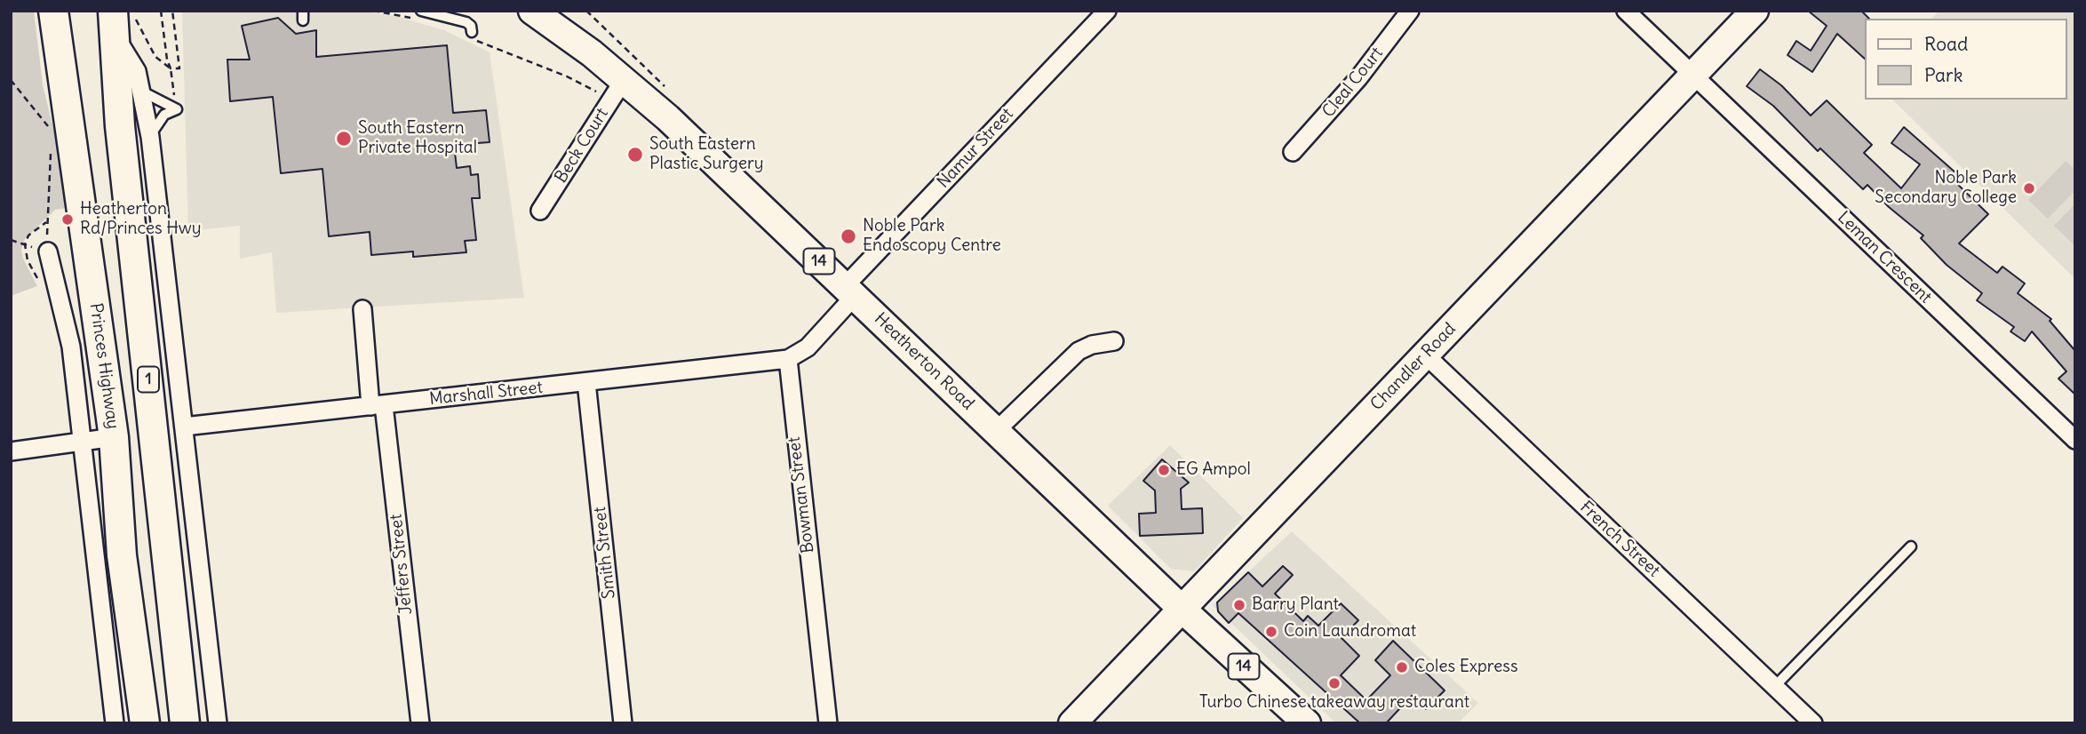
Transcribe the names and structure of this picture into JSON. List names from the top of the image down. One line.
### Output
{"streets":{"highway":["Princes Highway","1"],"main road":["14","Heatherton Road","Chandler Road"],"street":["Cleal Court","Beck Court","Namur Street","Leman Crescent","Marshall Street","Bowman Street","French Street","Smith Street","Jeffers Street"]},"crossings":[["Beck Court","Heatherton Road"],["Namur Street","Heatherton Road"],["Leman Crescent","Chandler Road"],["Heatherton Road","Chandler Road"],["Chandler Road","French Street"],["Marshall Street","Bowman Street"],["Marshall Street","Smith Street"],["Marshall Street","Jeffers Street"]],"places":["South Eastern Private Hospital","South Eastern Plastic Surgery","Noble Park Secondary College","Heatherton Rd/Princes Hwy","Noble Park Endoscopy Centre","EG Ampol","Barry Plant","Coin Laundromat","Coles Express","Turbo Chinese takeaway restaurant"],"legend":["Road","Park"]}
